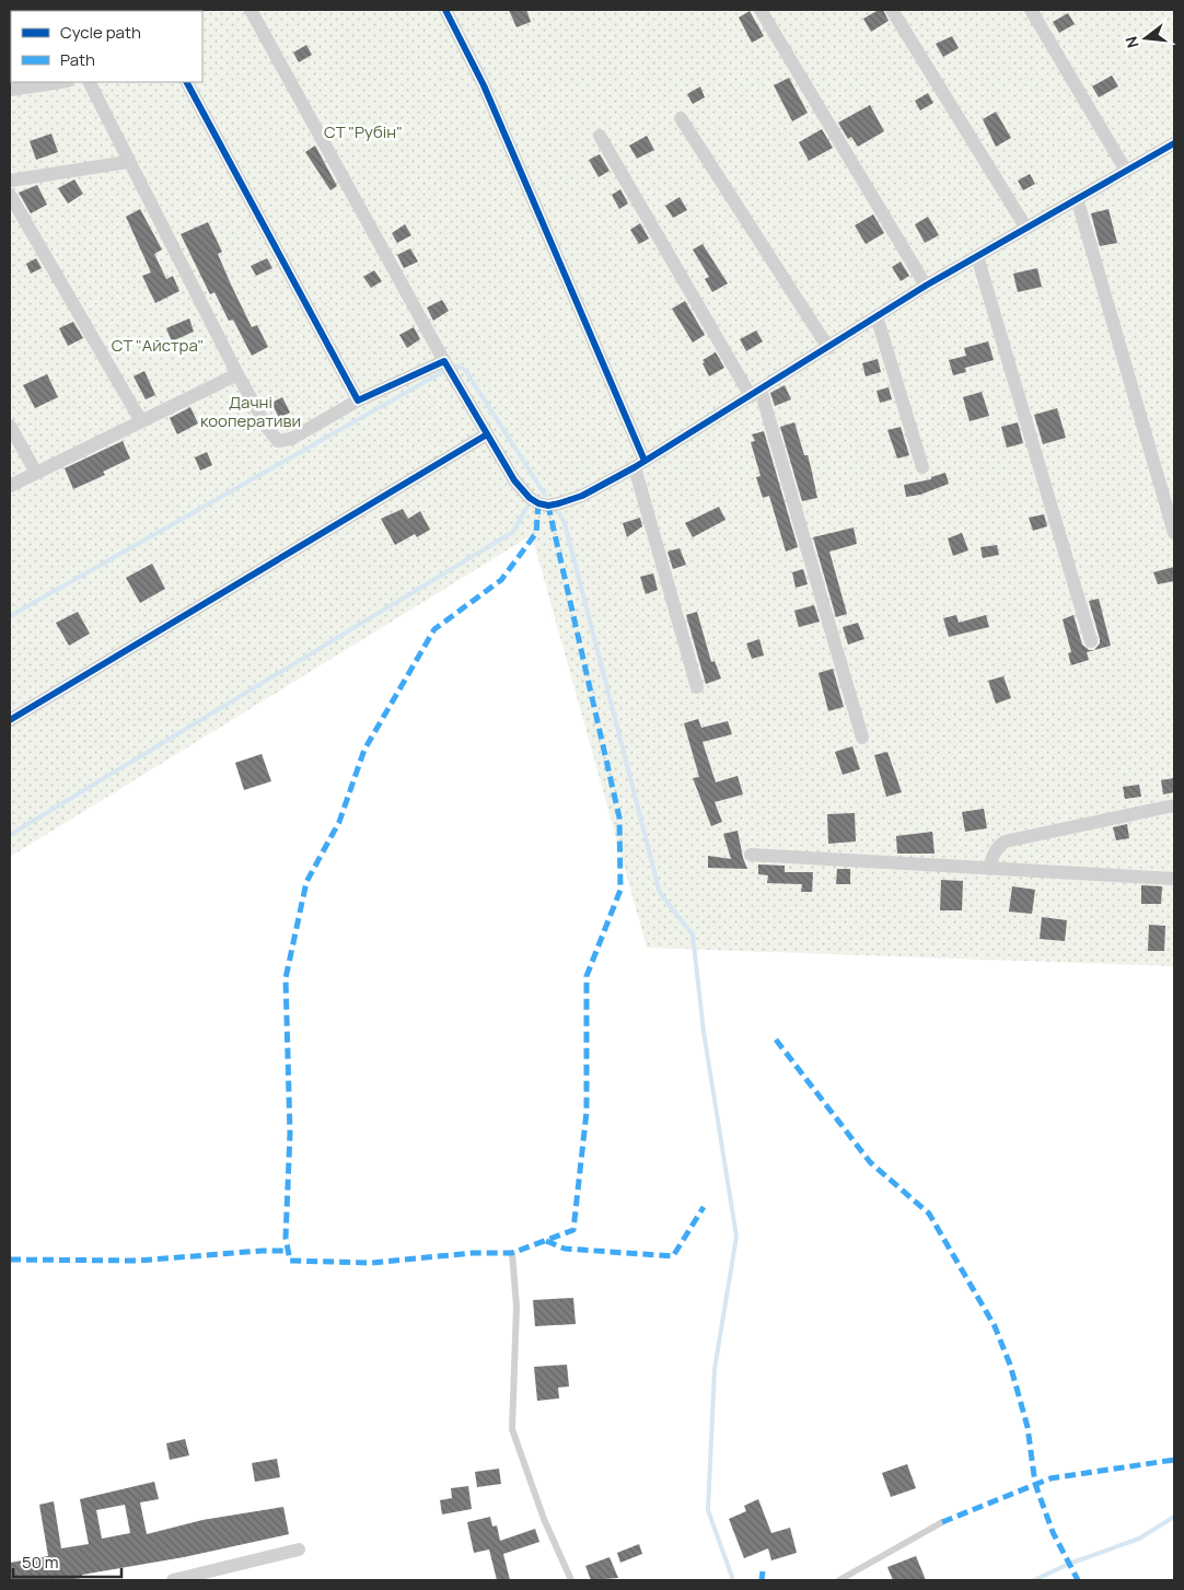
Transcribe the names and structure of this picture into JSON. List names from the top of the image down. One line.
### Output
{"parks":["СТ \"Рубін\"","СТ \"Айстра\"","Дачні кооперативи"],"legend":["Cycle path","Path"],"scale_bar":"50 m","north":"left"}
